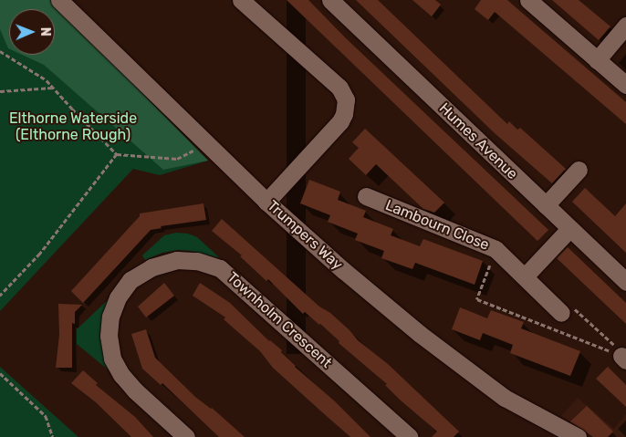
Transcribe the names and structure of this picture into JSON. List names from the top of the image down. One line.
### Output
{"streets":{"street":["Humes Avenue","Lambourn Close","Trumpers Way","Townholm Crescent"]},"parks":["Elthorne Waterside (Elthorne Rough)"],"north":"right"}
